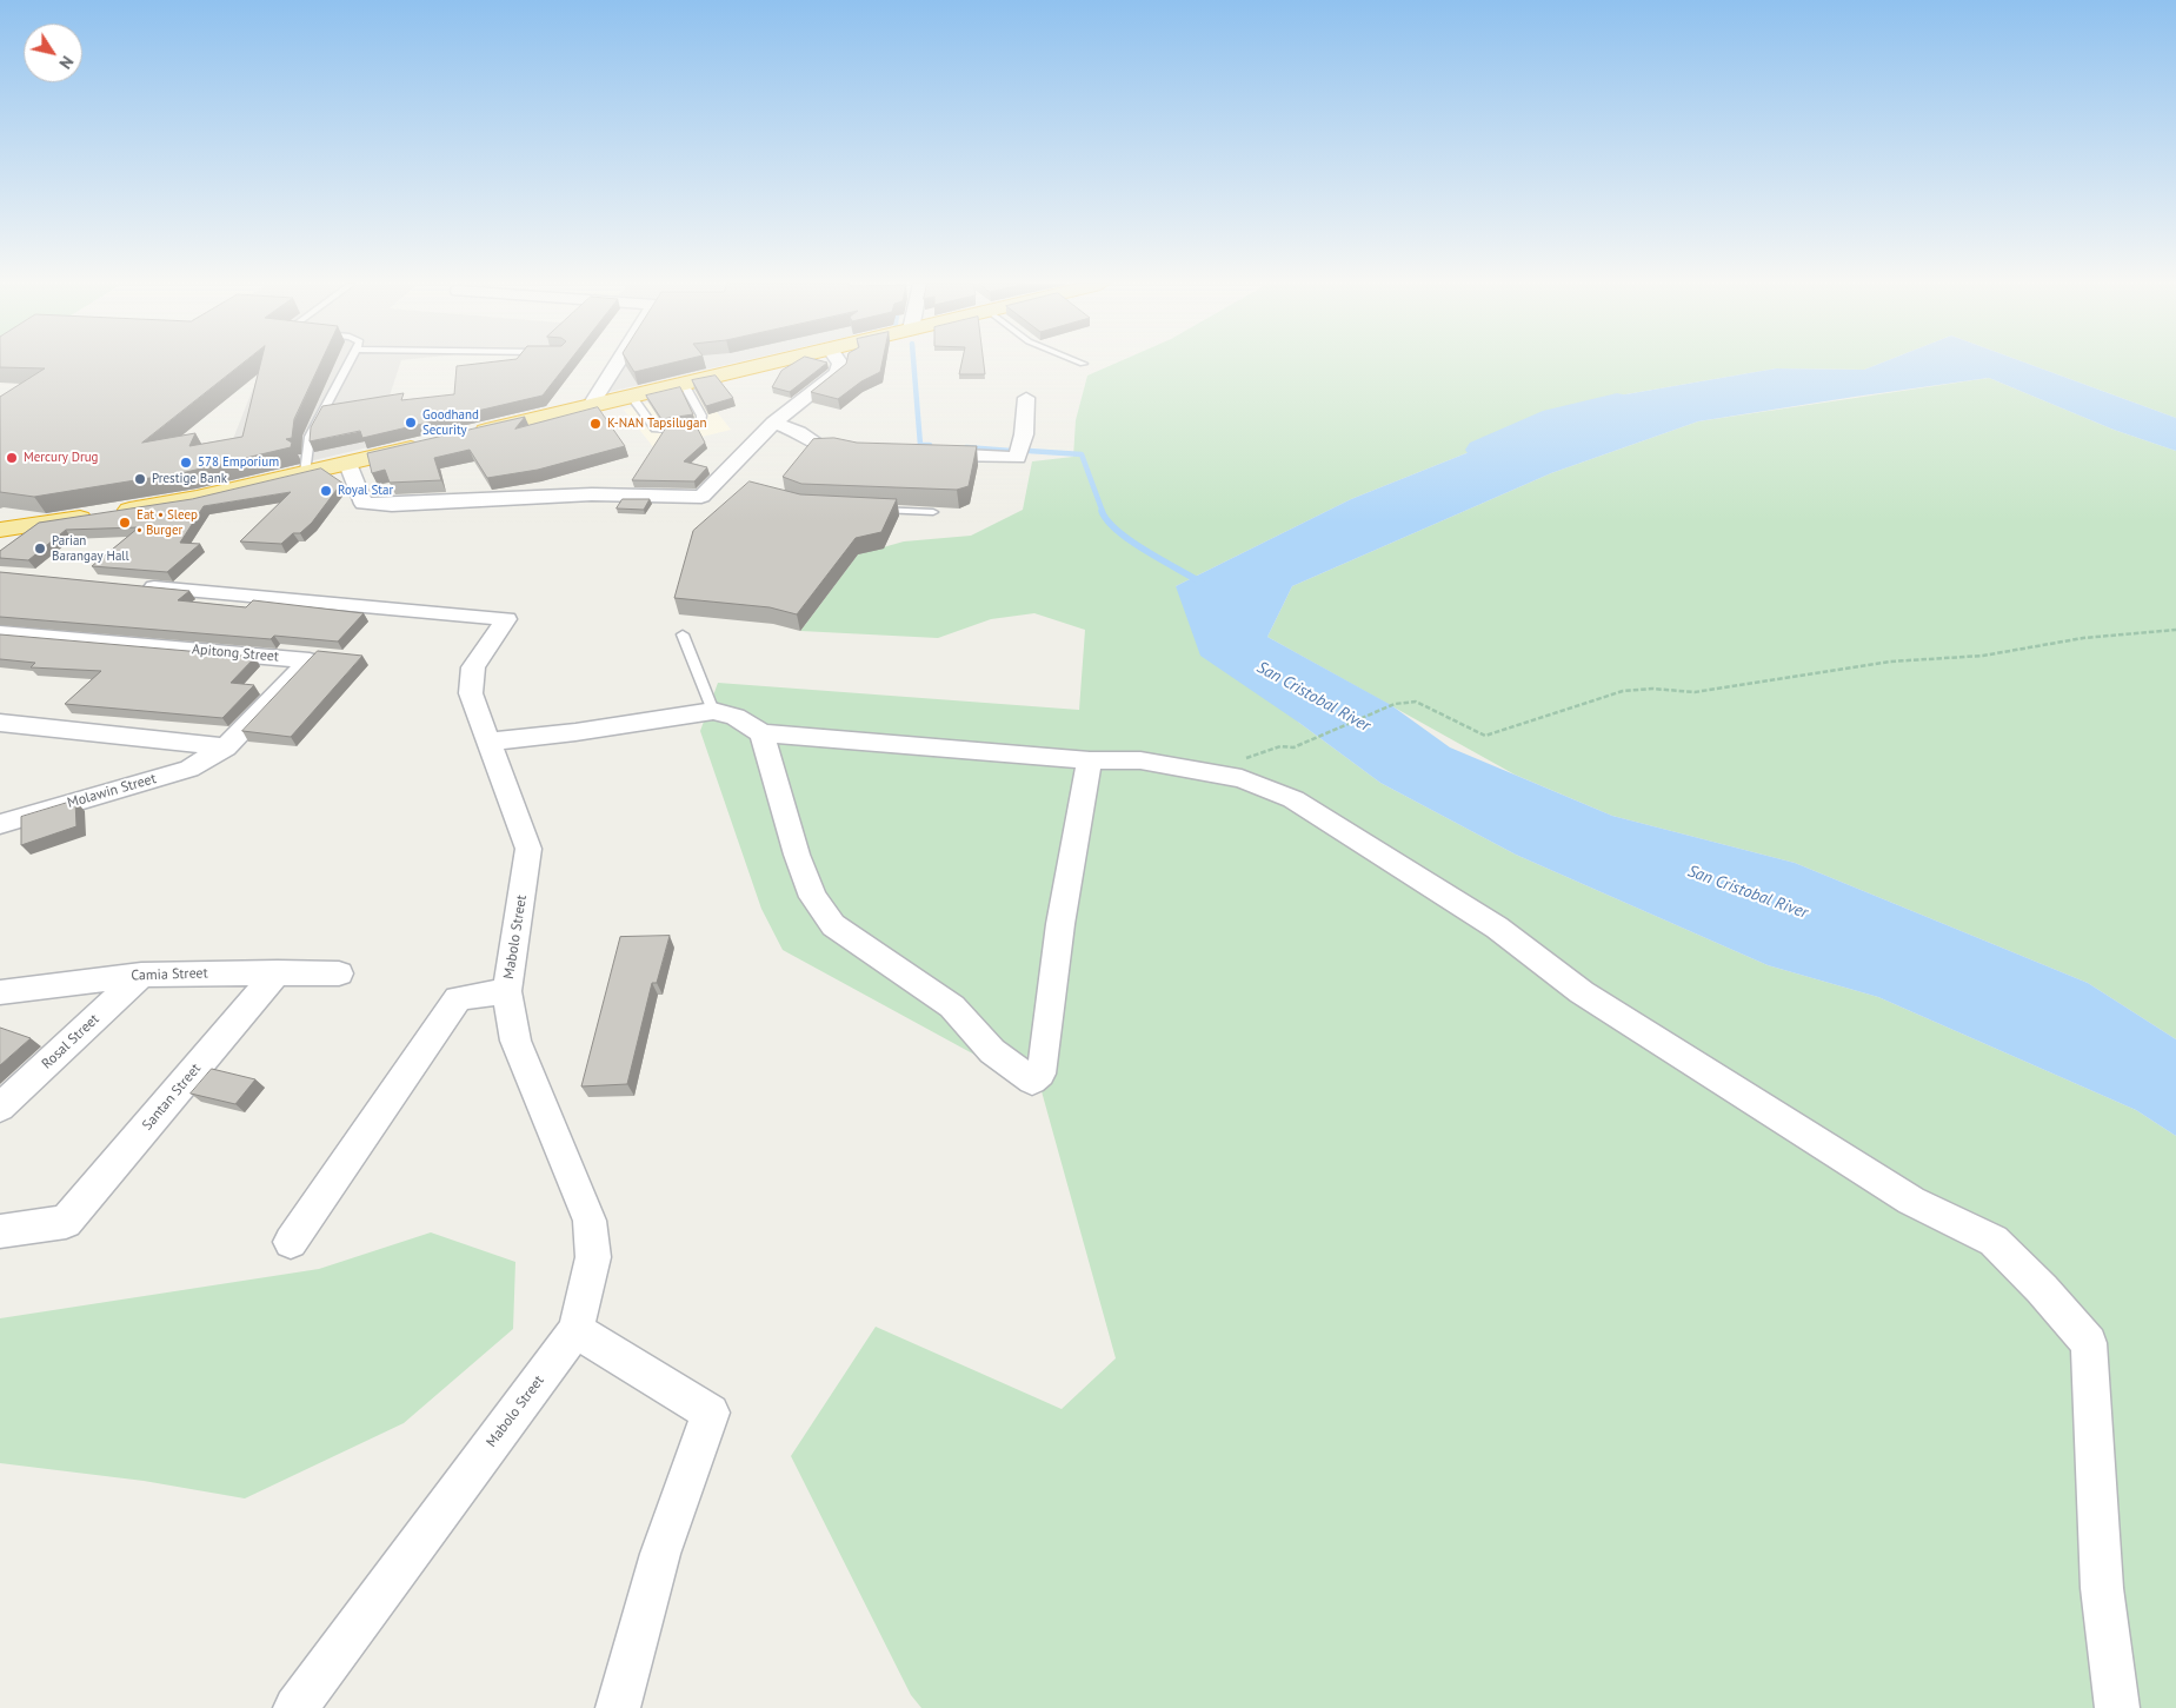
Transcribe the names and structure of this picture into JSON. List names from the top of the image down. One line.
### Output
{"streets":{"street":["Apitong Street","Molawin Street","Mabolo Street","Camia Street","Rosal Street","Santan Street"]},"crossings":[["Apitong Street","Molawin Street"],["Camia Street","Rosal Street"],["Camia Street","Santan Street"]],"water":["San Cristobal River"],"places":["Goodhand Security","K-NAN Tapsilugan","Mercury Drug","578 Emporium","Prestige Bank","Royal Star","Eat • Sleep • Burger","Parian Barangay Hall"],"north":"bottom right"}
